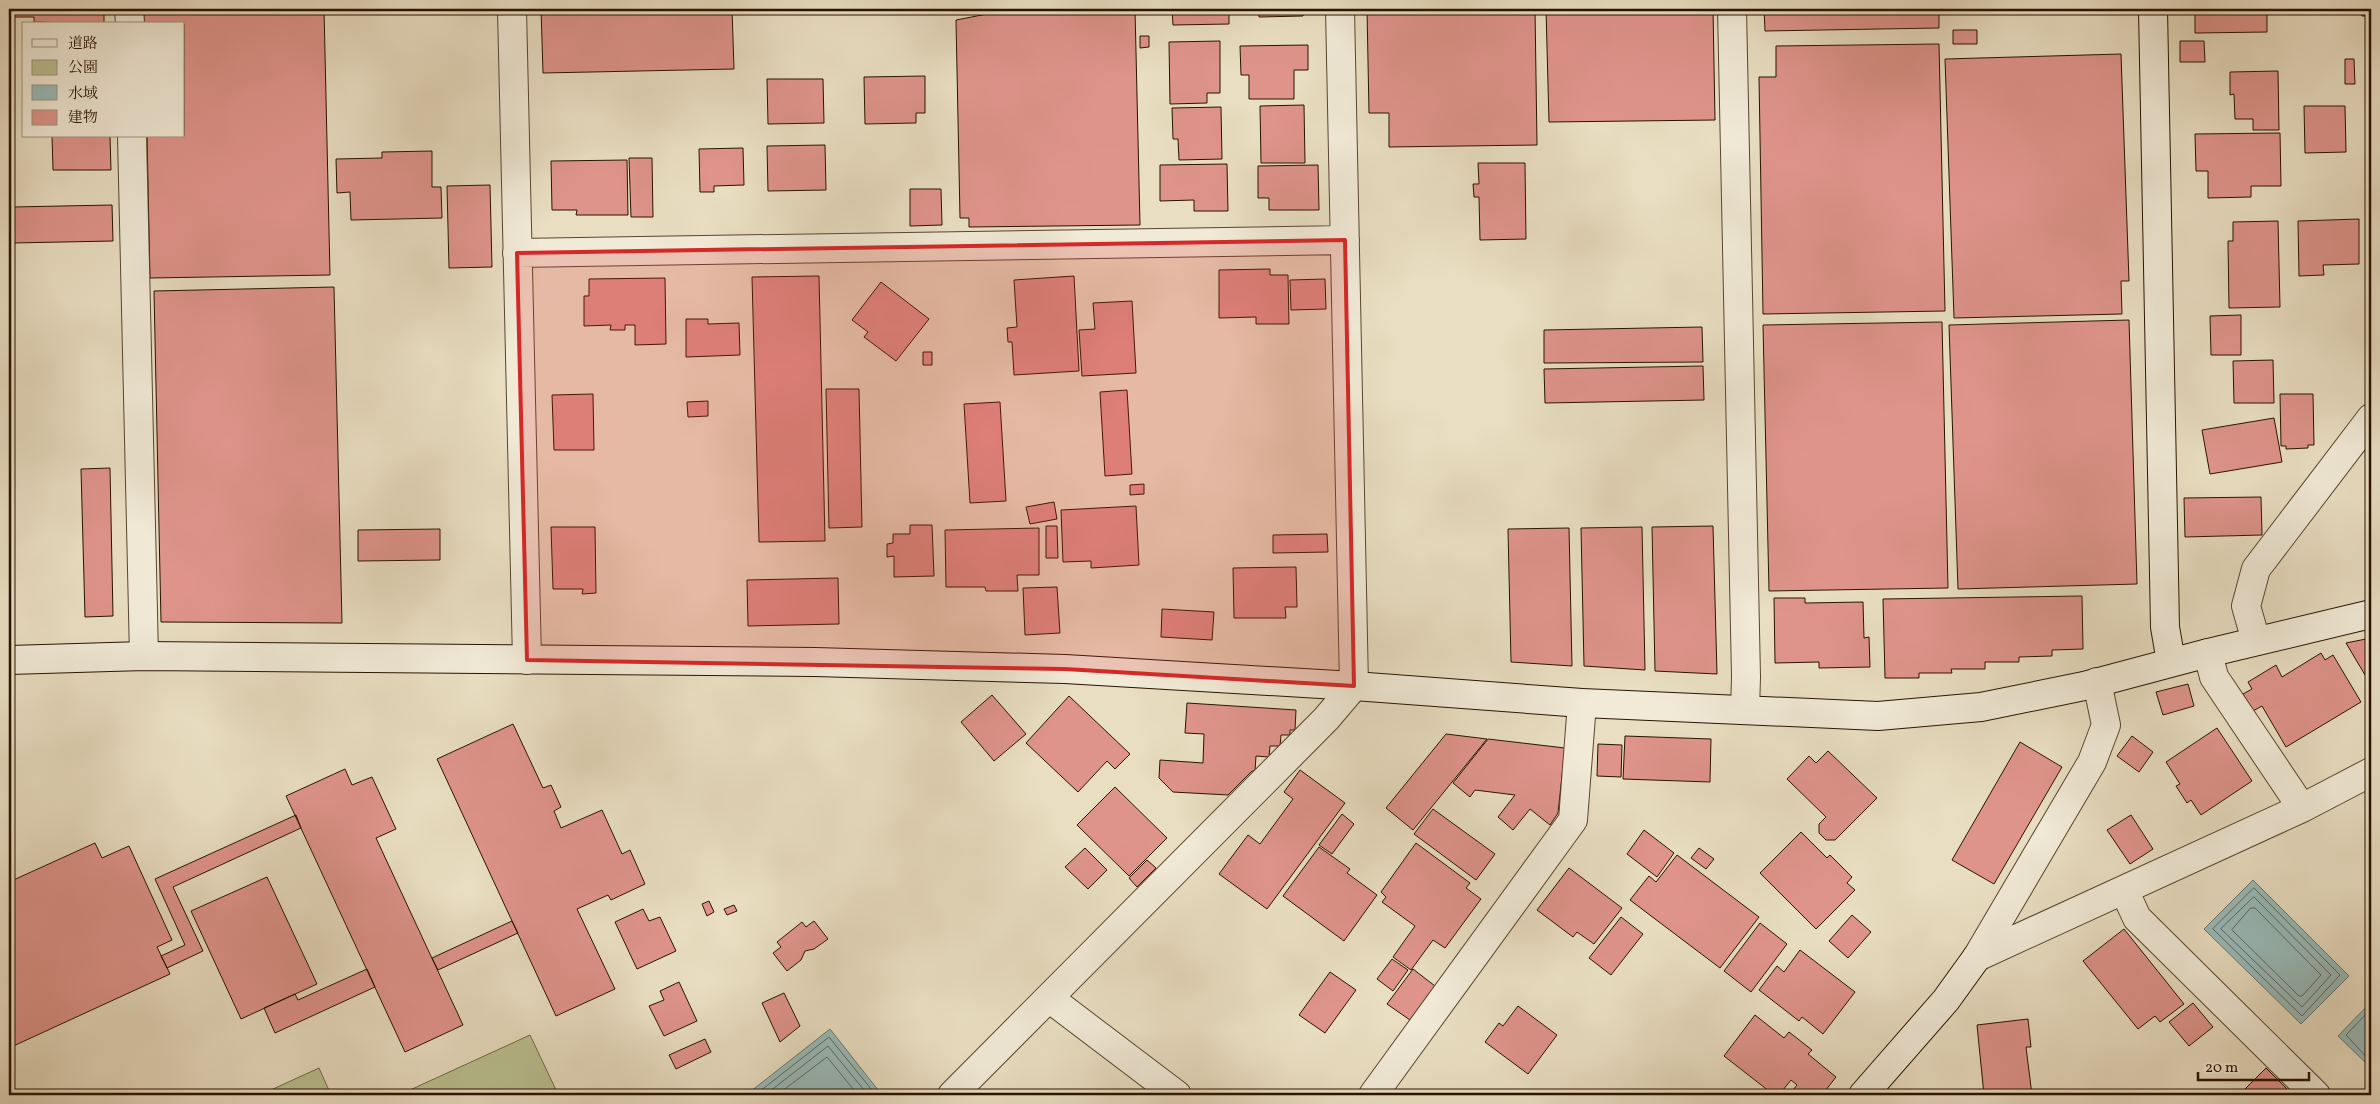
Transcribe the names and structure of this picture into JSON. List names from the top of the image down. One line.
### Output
{"legend":["道路","公園","水域","建物"],"scale_bar":"20 m"}
